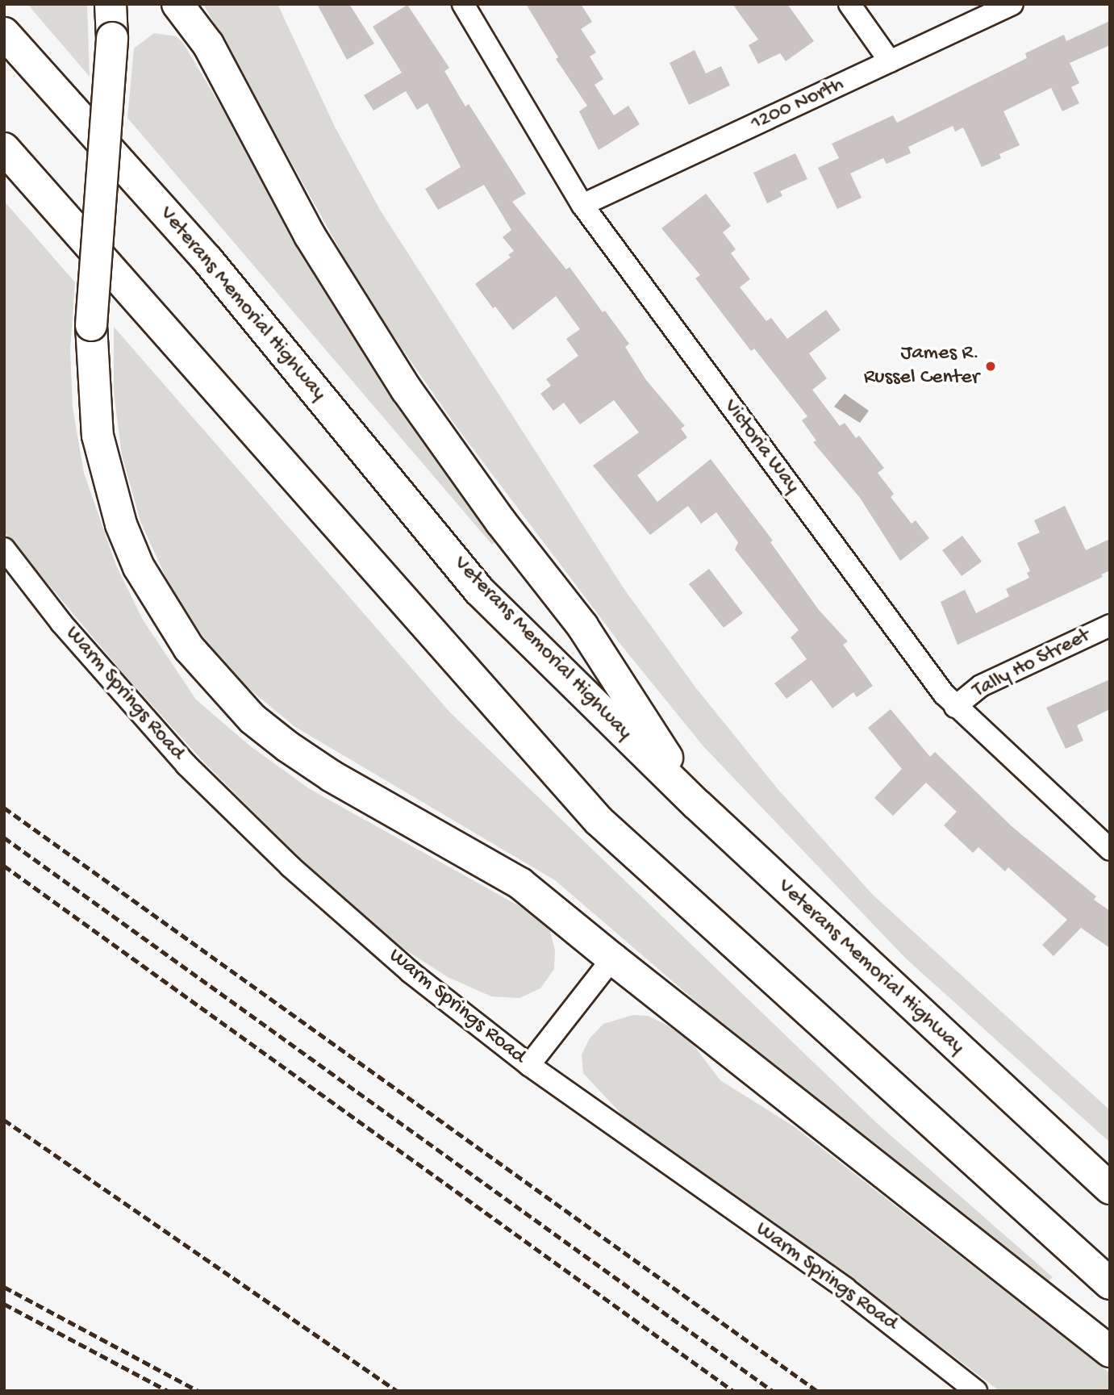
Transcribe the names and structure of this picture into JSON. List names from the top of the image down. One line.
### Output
{"streets":{"main road":["Veterans Memorial Highway"],"street":["1200 North","Victoria Way","Tally Ho Street","Warm Springs Road"]},"crossings":[["1200 North","Victoria Way"],["Victoria Way","Tally Ho Street"]],"places":["James R. Russel Center"]}
